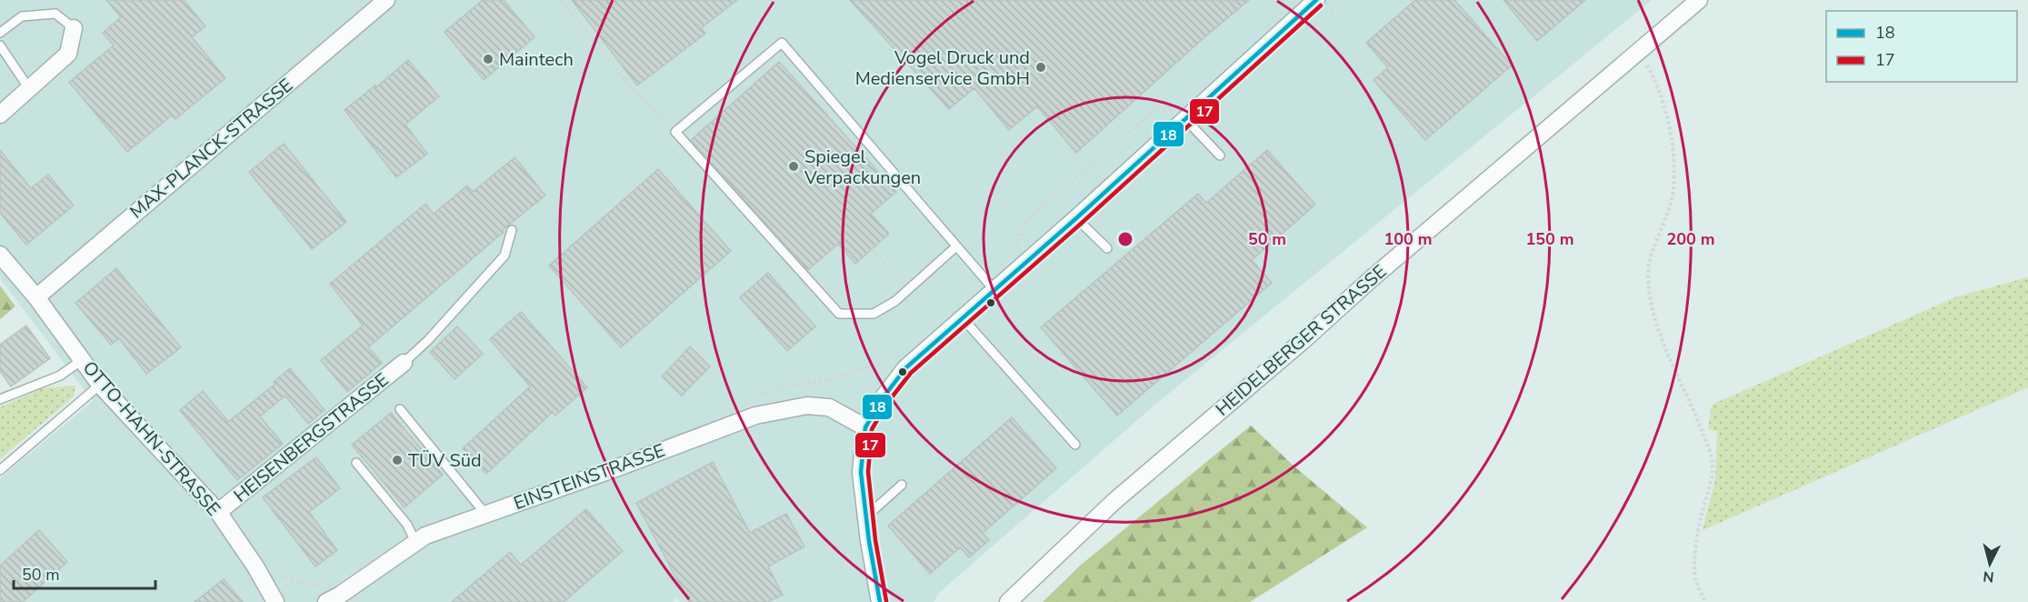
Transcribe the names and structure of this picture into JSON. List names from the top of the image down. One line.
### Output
{"streets":{"street":["MAX-PLANCK-STRASSE","HEIDELBERGER STRASSE","HEISENBERGSTRASSE","OTTO-HAHN-STRASSE","EINSTEINSTRASSE"]},"crossings":[["MAX-PLANCK-STRASSE","OTTO-HAHN-STRASSE"],["HEISENBERGSTRASSE","OTTO-HAHN-STRASSE"]],"places":["Maintech","Vogel Druck und Medienservice GmbH","Spiegel Verpackungen","TÜV Süd"],"lines":["transit line 18","transit line 17"],"legend":["18","17"],"scale_bar":"50 m","north":"bottom","rings":["50 m","100 m","150 m","200 m"]}
